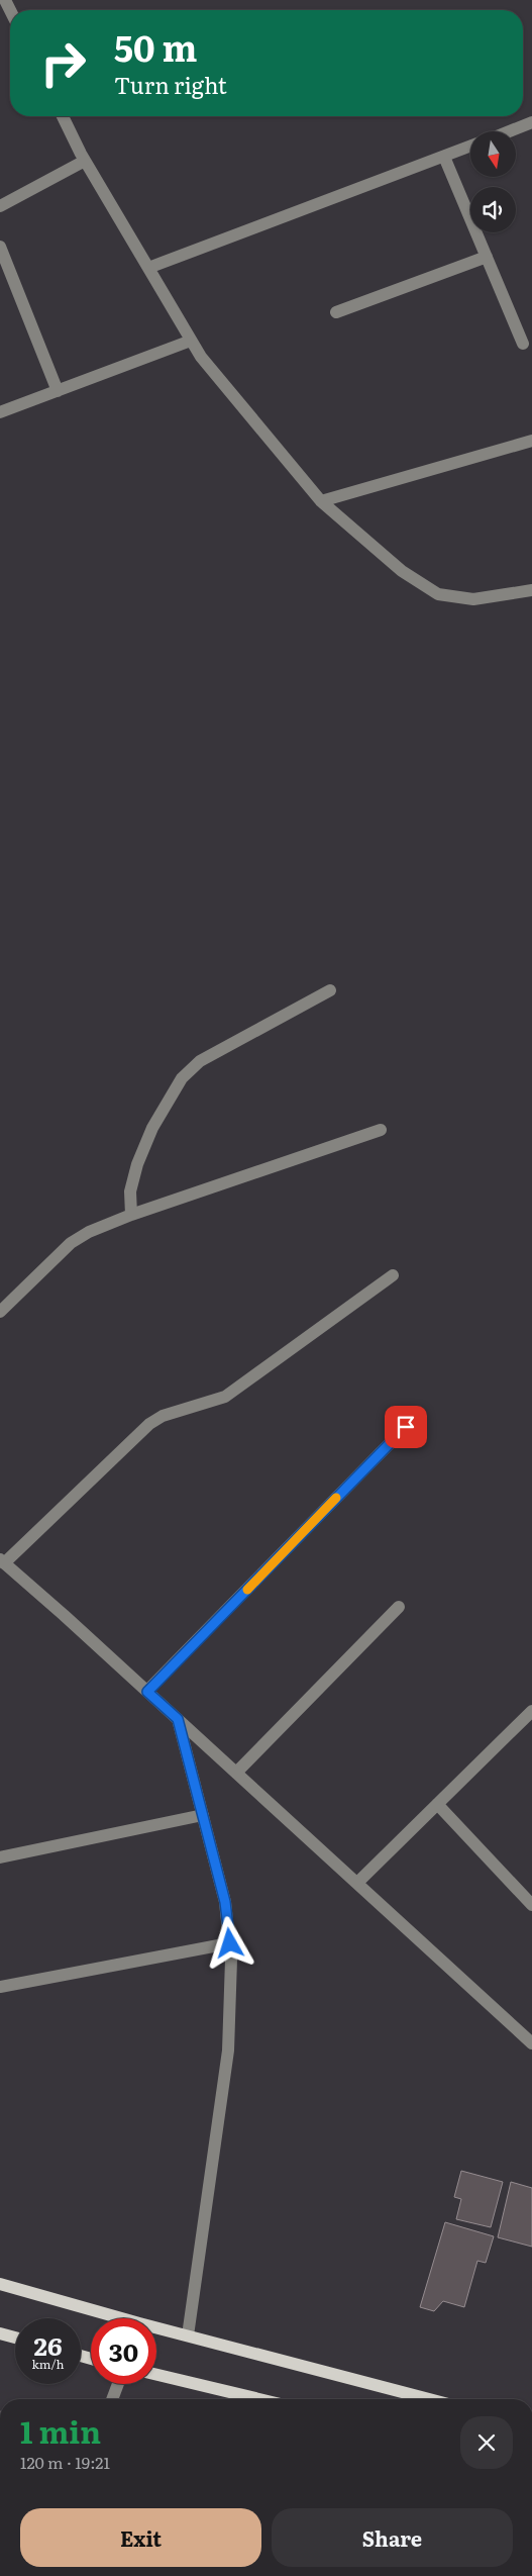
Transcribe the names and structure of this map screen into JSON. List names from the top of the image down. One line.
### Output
{"north":"bottom","page":{"turn":["50 m","Turn right"],"speed":"26 km/h","limit":"30","heading":["1 min","120 m · 19:21"],"buttons":["Exit","Share"]}}
